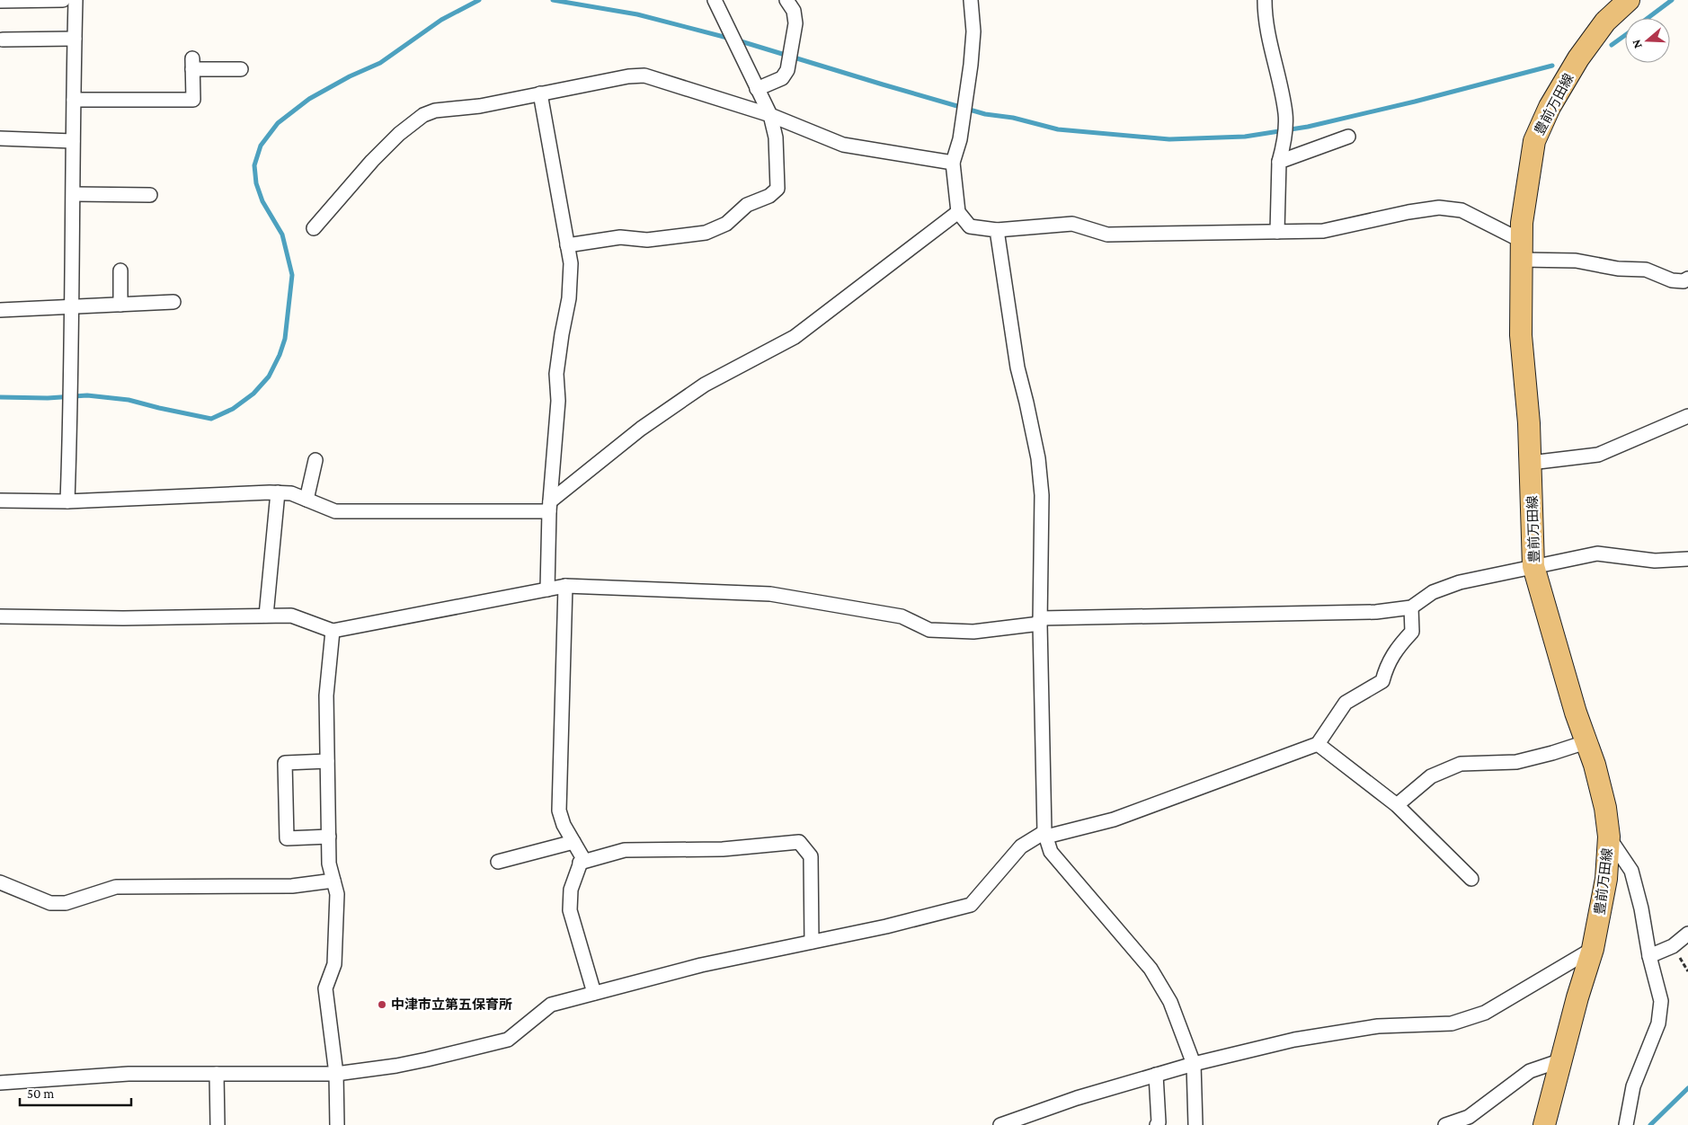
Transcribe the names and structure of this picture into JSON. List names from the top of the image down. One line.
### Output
{"streets":{"main road":["豊前万田線"]},"places":["中津市立第五保育所"],"scale_bar":"50 m","north":"left"}
